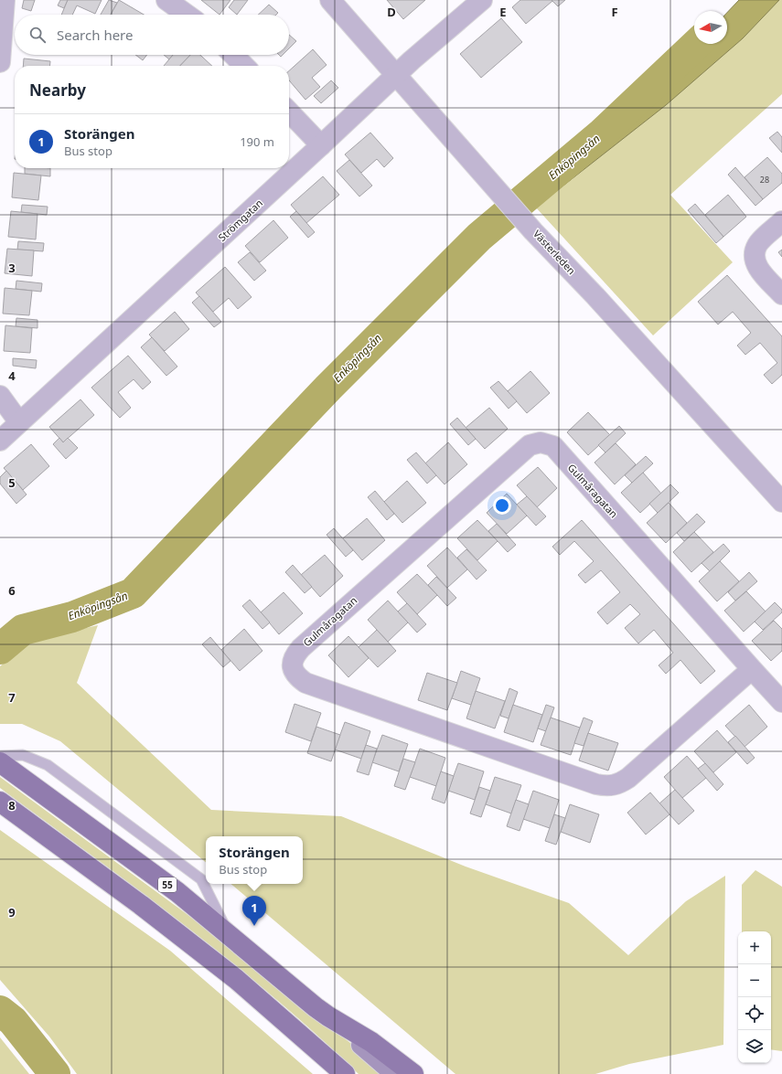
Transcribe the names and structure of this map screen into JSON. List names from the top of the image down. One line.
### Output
{"streets":{"main road":["55"],"street":["Strömgatan","Västerleden","Gulmåragatan"]},"crossings":[["Strömgatan","Västerleden"]],"water":["Enköpingsån"],"house_numbers":["28"],"north":"left","page":{"search":"Search here","heading":"Nearby","list":[{"mark":"1","name":"Storängen","note":"Bus stop","value":"190 m"}],"popup":["Storängen","Bus stop"],"pins":"1","map_buttons":["+","−"]},"grid":{"columns":["D","E","F"],"rows":["3","4","5","6","7","8","9"]}}
